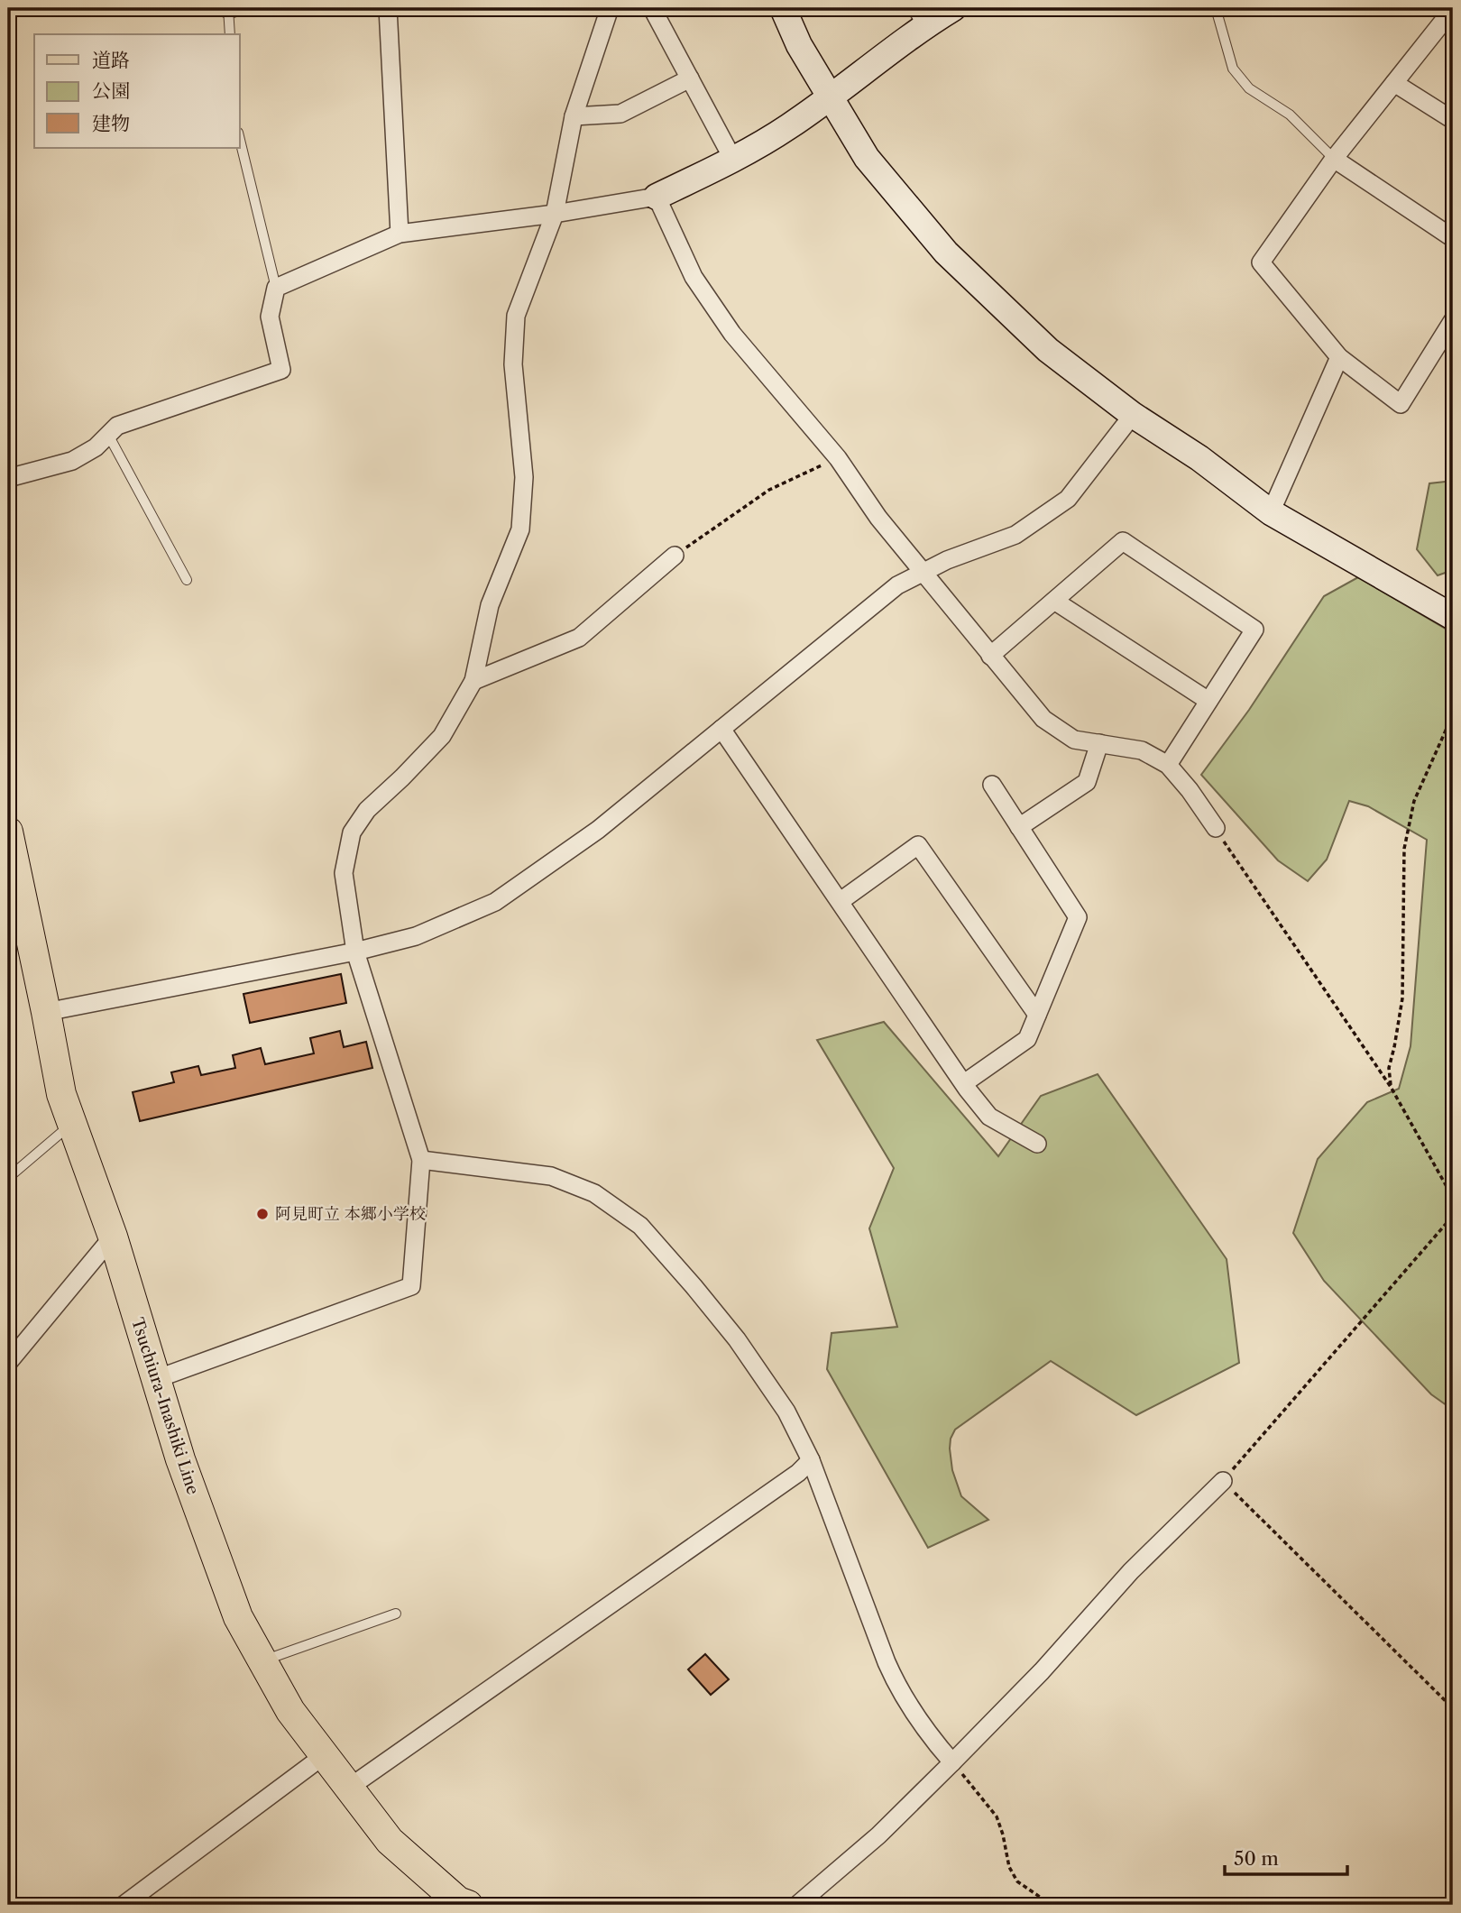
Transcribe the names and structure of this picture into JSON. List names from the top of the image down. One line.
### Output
{"streets":{"main road":["Tsuchiura-Inashiki Line"]},"places":["阿見町立 本郷小学校"],"legend":["道路","公園","建物"],"scale_bar":"50 m"}
